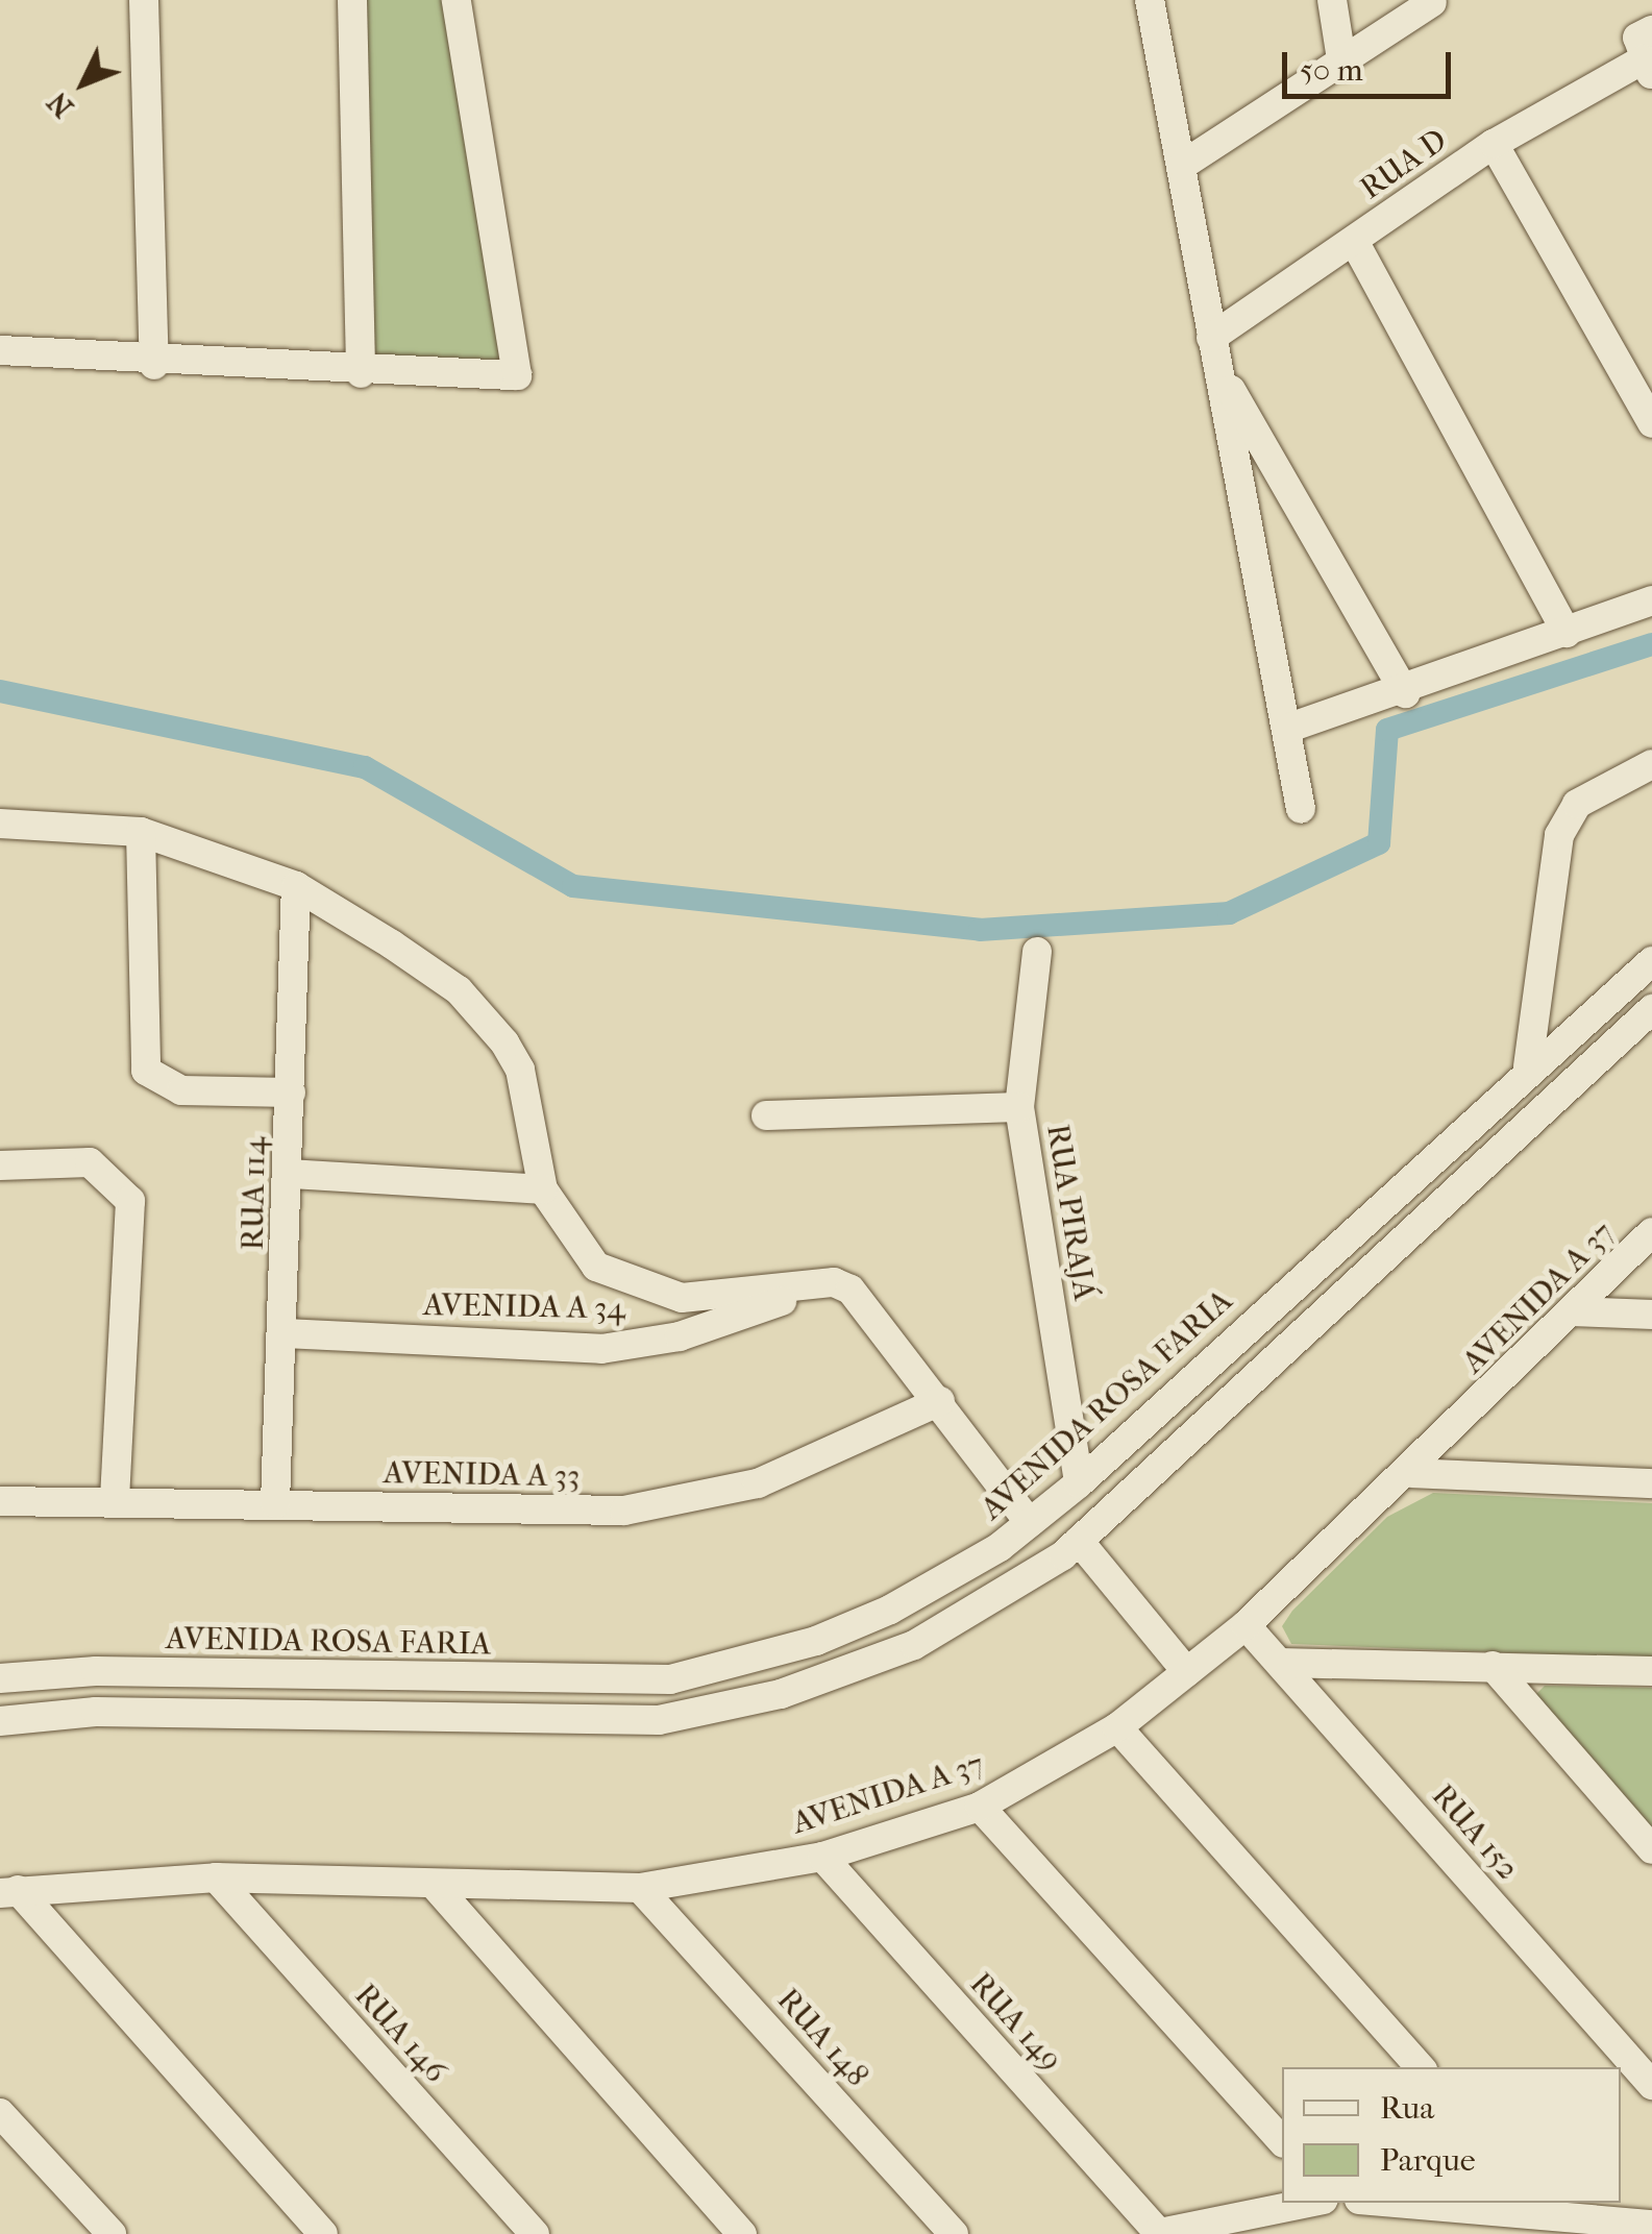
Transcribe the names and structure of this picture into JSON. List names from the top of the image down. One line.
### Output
{"streets":{"street":["RUA D","RUA 114","RUA PIRAJÁ","AVENIDA A 37","AVENIDA A 34","AVENIDA ROSA FARIA","AVENIDA A 33","RUA 152","RUA 149","RUA 146","RUA 148"]},"crossings":[["RUA 114","AVENIDA A 34"],["RUA 114","AVENIDA A 33"],["RUA PIRAJÁ","AVENIDA ROSA FARIA"],["AVENIDA A 37","RUA 152"],["AVENIDA A 37","RUA 149"],["AVENIDA A 37","RUA 146"],["AVENIDA A 37","RUA 148"]],"legend":["Rua","Parque"],"scale_bar":"50 m","north":"bottom left"}
